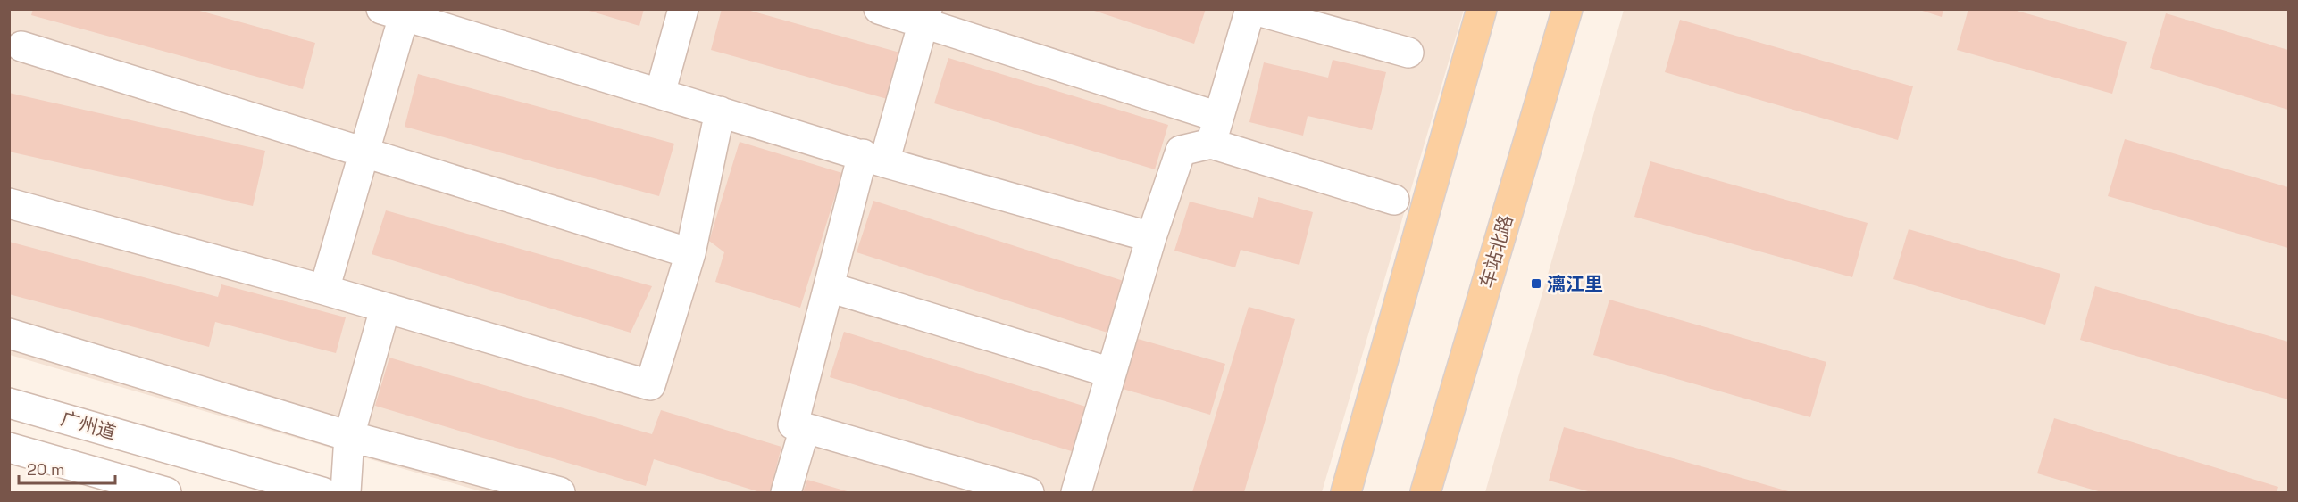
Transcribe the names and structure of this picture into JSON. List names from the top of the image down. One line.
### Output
{"streets":{"main road":["车站北路"],"street":["广州道"]},"places":{"transit":["漓江里"]},"scale_bar":"20 m"}
